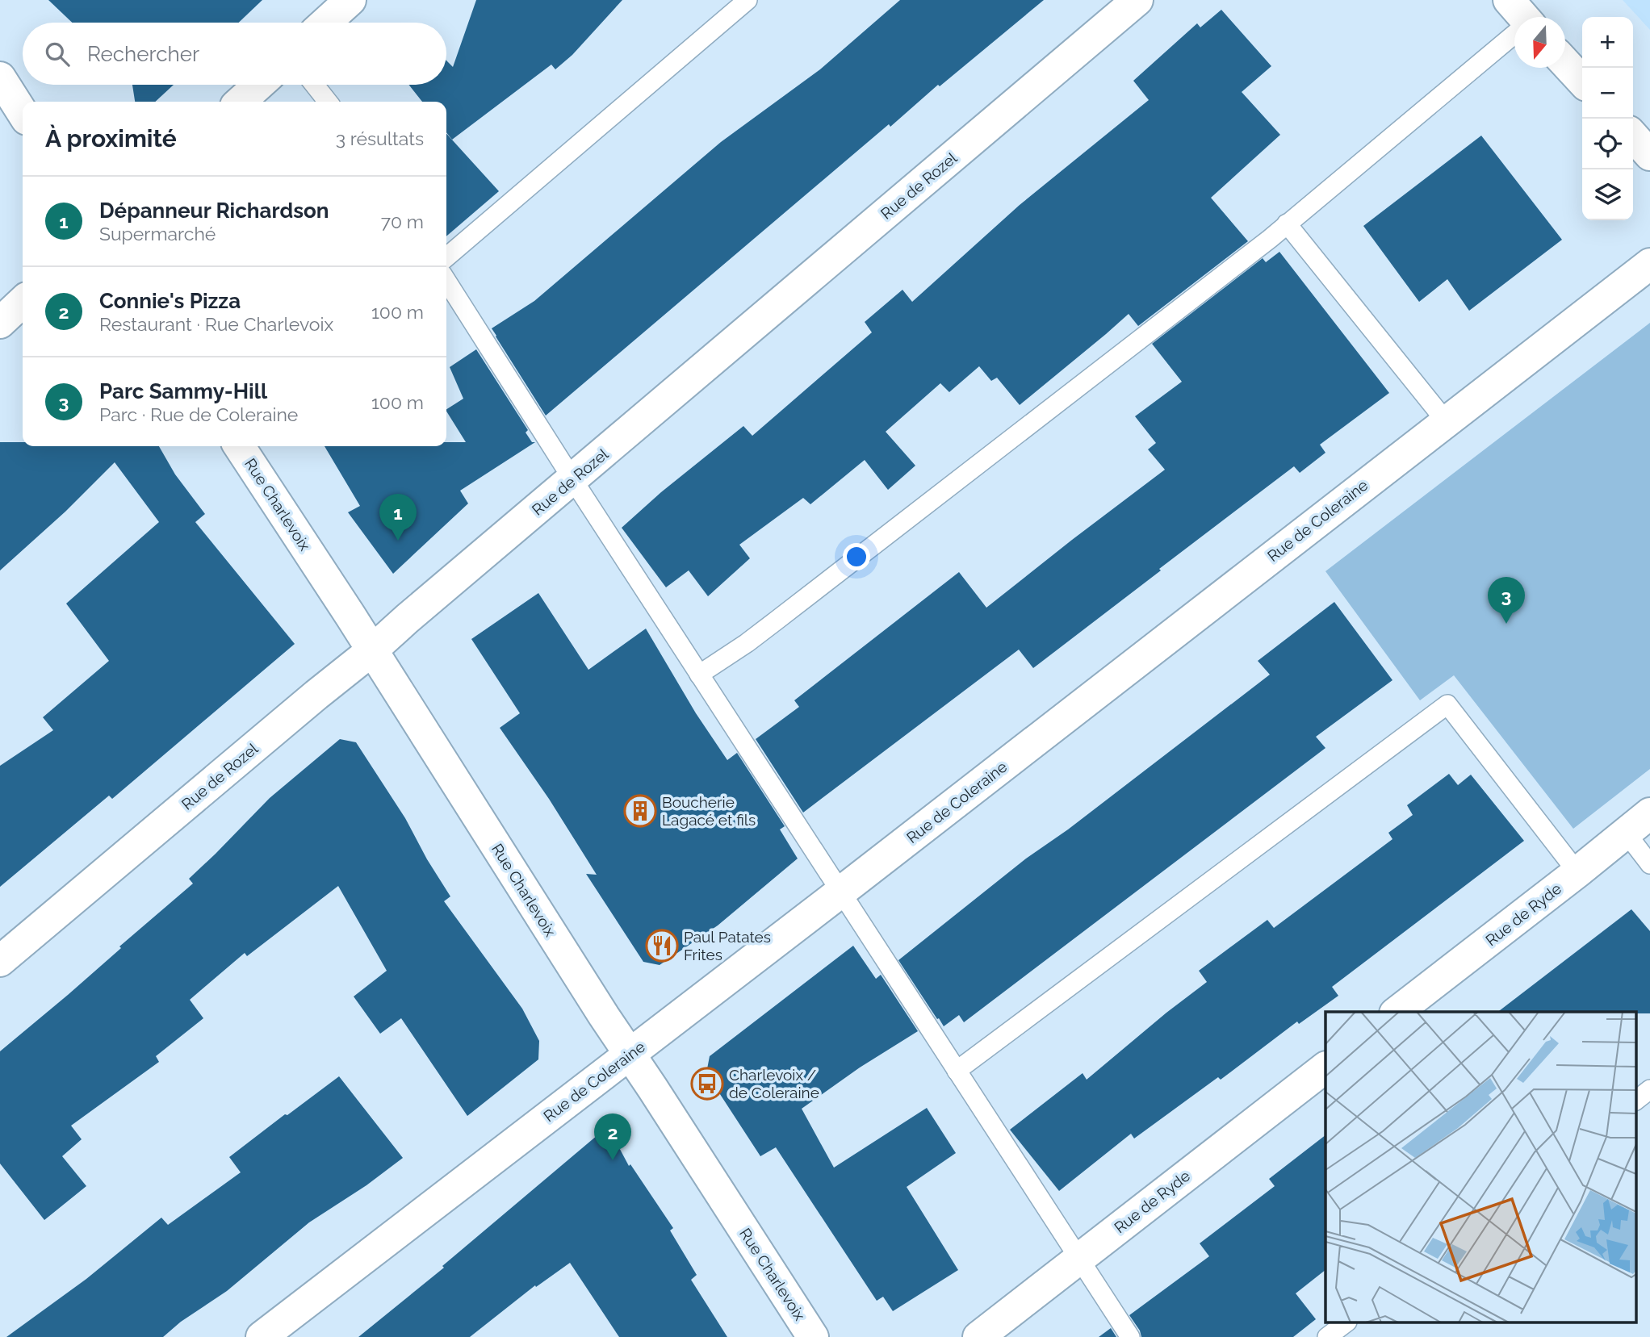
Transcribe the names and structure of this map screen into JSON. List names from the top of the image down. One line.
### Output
{"streets":{"street":["Rue de Rozel","Rue Charlevoix","Rue de Coleraine","Rue de Ryde"]},"crossings":[["Rue de Rozel","Rue Charlevoix"],["Rue Charlevoix","Rue de Coleraine"]],"places":{"building":["Boucherie Lagacé et fils"],"restaurant":["Paul Patates Frites"],"bus stop":["Charlevoix / de Coleraine"]},"north":"bottom","page":{"map_buttons":["+","−"],"search":"Rechercher","heading":["À proximité","3 résultats"],"list":[{"mark":"1","name":"Dépanneur Richardson","note":"Supermarché","value":"70 m"},{"mark":"2","name":"Connie's Pizza","note":"Restaurant · Rue Charlevoix","value":"100 m"},{"mark":"3","name":"Parc Sammy-Hill","note":"Parc · Rue de Coleraine","value":"100 m"}],"pins":["1","3","2"]}}
